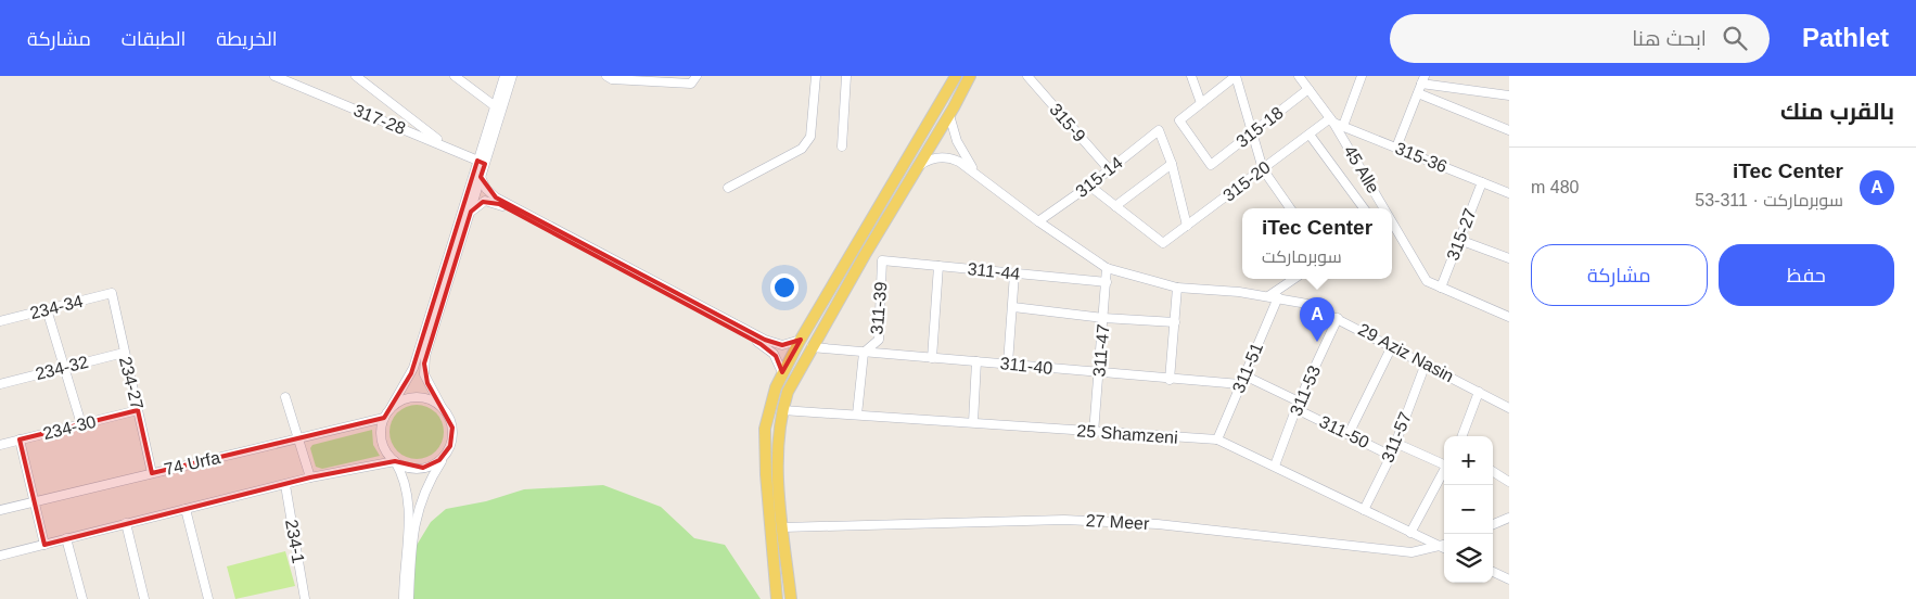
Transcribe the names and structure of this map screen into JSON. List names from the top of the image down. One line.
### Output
{"streets":{"street":["317-28","315-9","315-18","315-36","45 Alle","315-14","315-20","315-27","311-44","234-34","311-39","311-47","29 Aziz Nasin","311-40","234-32","311-51","234-27","311-53","234-30","311-50","25 Shamzeni","311-57","74 Urfa","27 Meer","234-1"]},"crossings":[["315-9","315-14"],["315-18","45 Alle"],["315-36","45 Alle"],["315-36","315-20"],["315-36","315-27"],["45 Alle","315-20"],["45 Alle","315-27"],["315-14","29 Aziz Nasin"],["311-44","311-39"],["311-44","311-47"],["234-34","234-27"],["311-39","311-40"],["311-39","25 Shamzeni"],["311-47","29 Aziz Nasin"],["311-47","311-40"],["311-47","25 Shamzeni"],["29 Aziz Nasin","311-51"],["29 Aziz Nasin","311-53"],["29 Aziz Nasin","311-57"],["311-40","311-51"],["234-32","234-27"],["311-51","311-50"],["311-51","25 Shamzeni"],["234-27","234-30"],["234-27","74 Urfa"],["311-53","311-50"],["311-53","25 Shamzeni"],["311-50","311-57"],["25 Shamzeni","311-57"]],"page":{"header":"Pathlet","search":"ابحث هنا","nav":["الخريطة","الطبقات","مشاركة"],"heading":"بالقرب منك","list":[{"mark":"A","name":"iTec Center","note":"سوبرماركت · 311-53","value":"480 m"}],"popup":["iTec Center","سوبرماركت"],"buttons":["حفظ","مشاركة"],"pins":"A","map_buttons":["+","−"]}}
